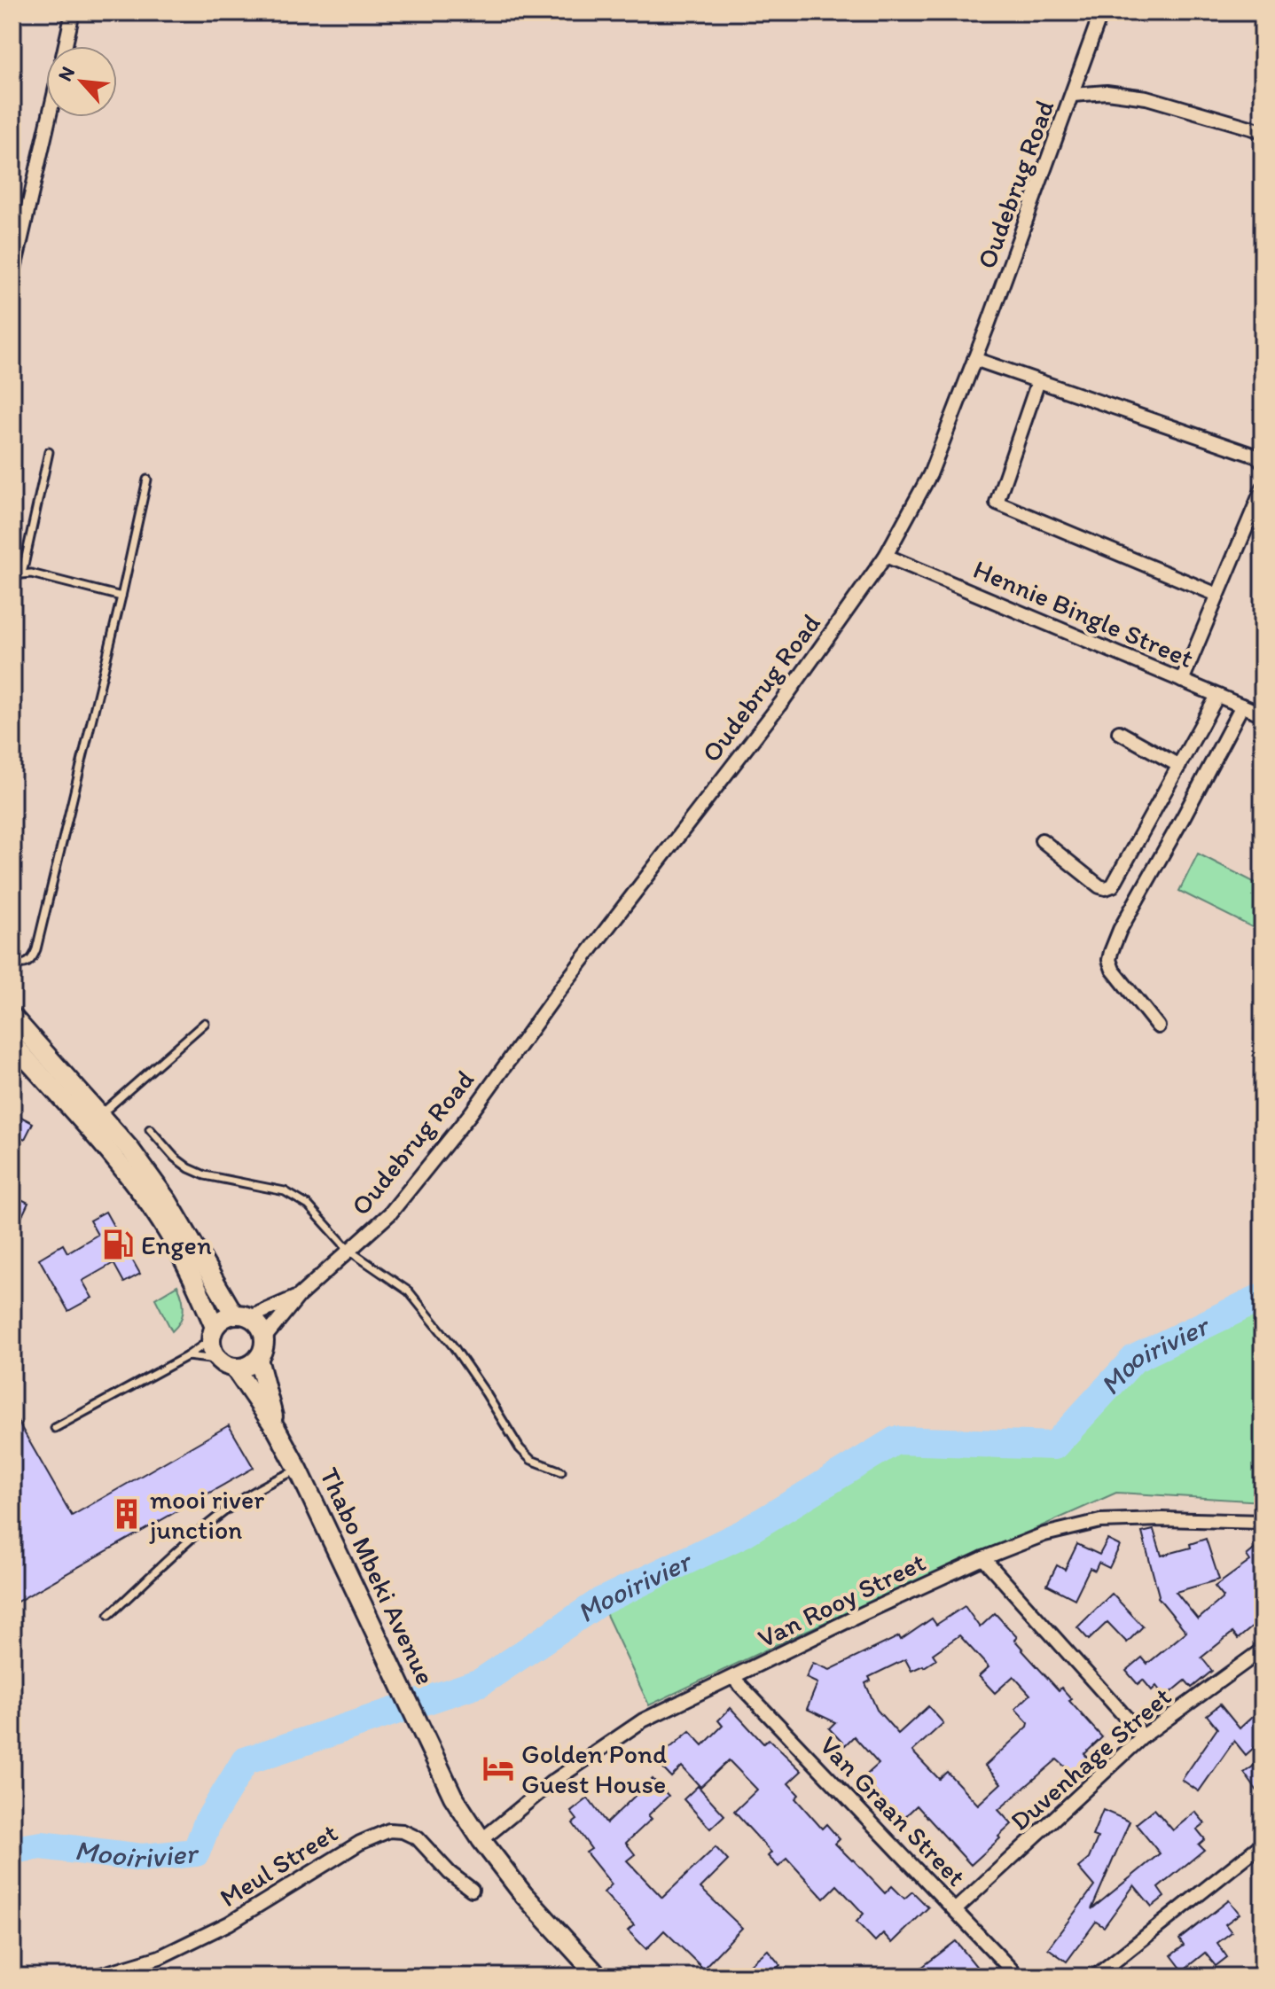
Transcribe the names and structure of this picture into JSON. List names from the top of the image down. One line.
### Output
{"streets":{"main road":["Thabo Mbeki Avenue"],"street":["Oudebrug Road","Hennie Bingle Street","Van Rooy Street","Duvenhage Street","Van Graan Street","Meul Street"]},"crossings":[["Oudebrug Road","Hennie Bingle Street"],["Oudebrug Road","Thabo Mbeki Avenue"],["Thabo Mbeki Avenue","Van Rooy Street"],["Van Rooy Street","Van Graan Street"],["Duvenhage Street","Van Graan Street"]],"water":["Mooirivier"],"places":{"fuel station":["Engen"],"building":["mooi river junction"],"hotel":["Golden Pond Guest House"]},"north":"top left"}
